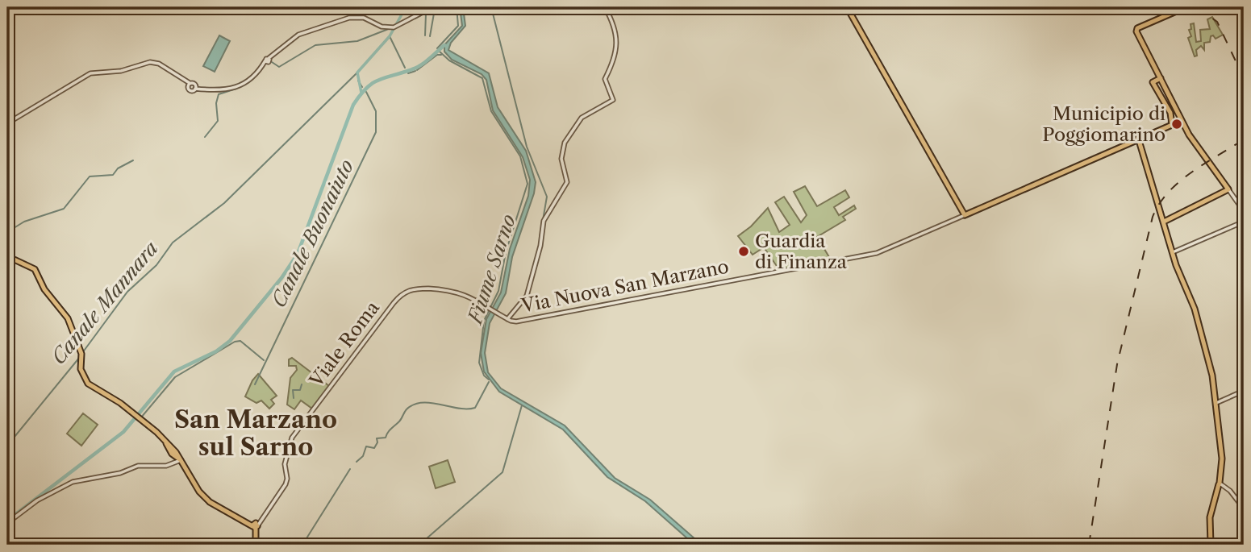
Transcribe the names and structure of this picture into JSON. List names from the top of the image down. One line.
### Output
{"streets":{"main road":["Via Nuova San Marzano"],"street":["Viale Roma"]},"crossings":[["Via Nuova San Marzano","Viale Roma"]],"districts":["San Marzano sul Sarno"],"water":["Canale Buonaiuto","Fiume Sarno","Canale Mannara"],"places":["Municipio di Poggiomarino","Guardia di Finanza"]}
